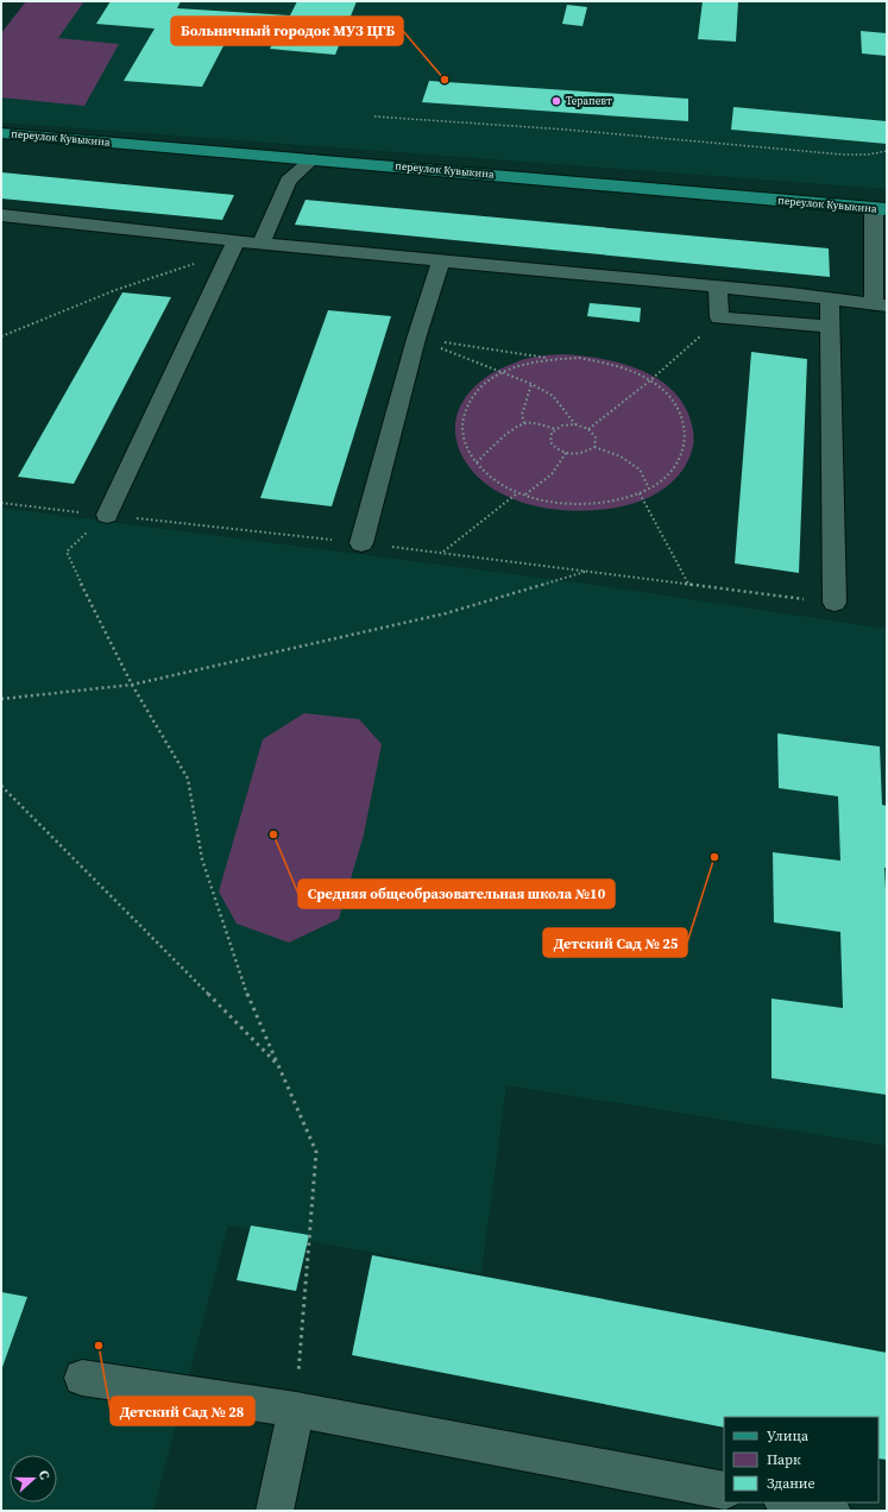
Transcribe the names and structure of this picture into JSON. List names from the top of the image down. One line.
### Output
{"streets":{"main road":["переулок Кувыкина"]},"places":["Больничный городок МУЗ ЦГБ","Терапевт","Средняя общеобразовательная школа №10","Детский Сад № 25","Детский Сад № 28"],"legend":["Улица","Парк","Здание"],"north":"right"}
